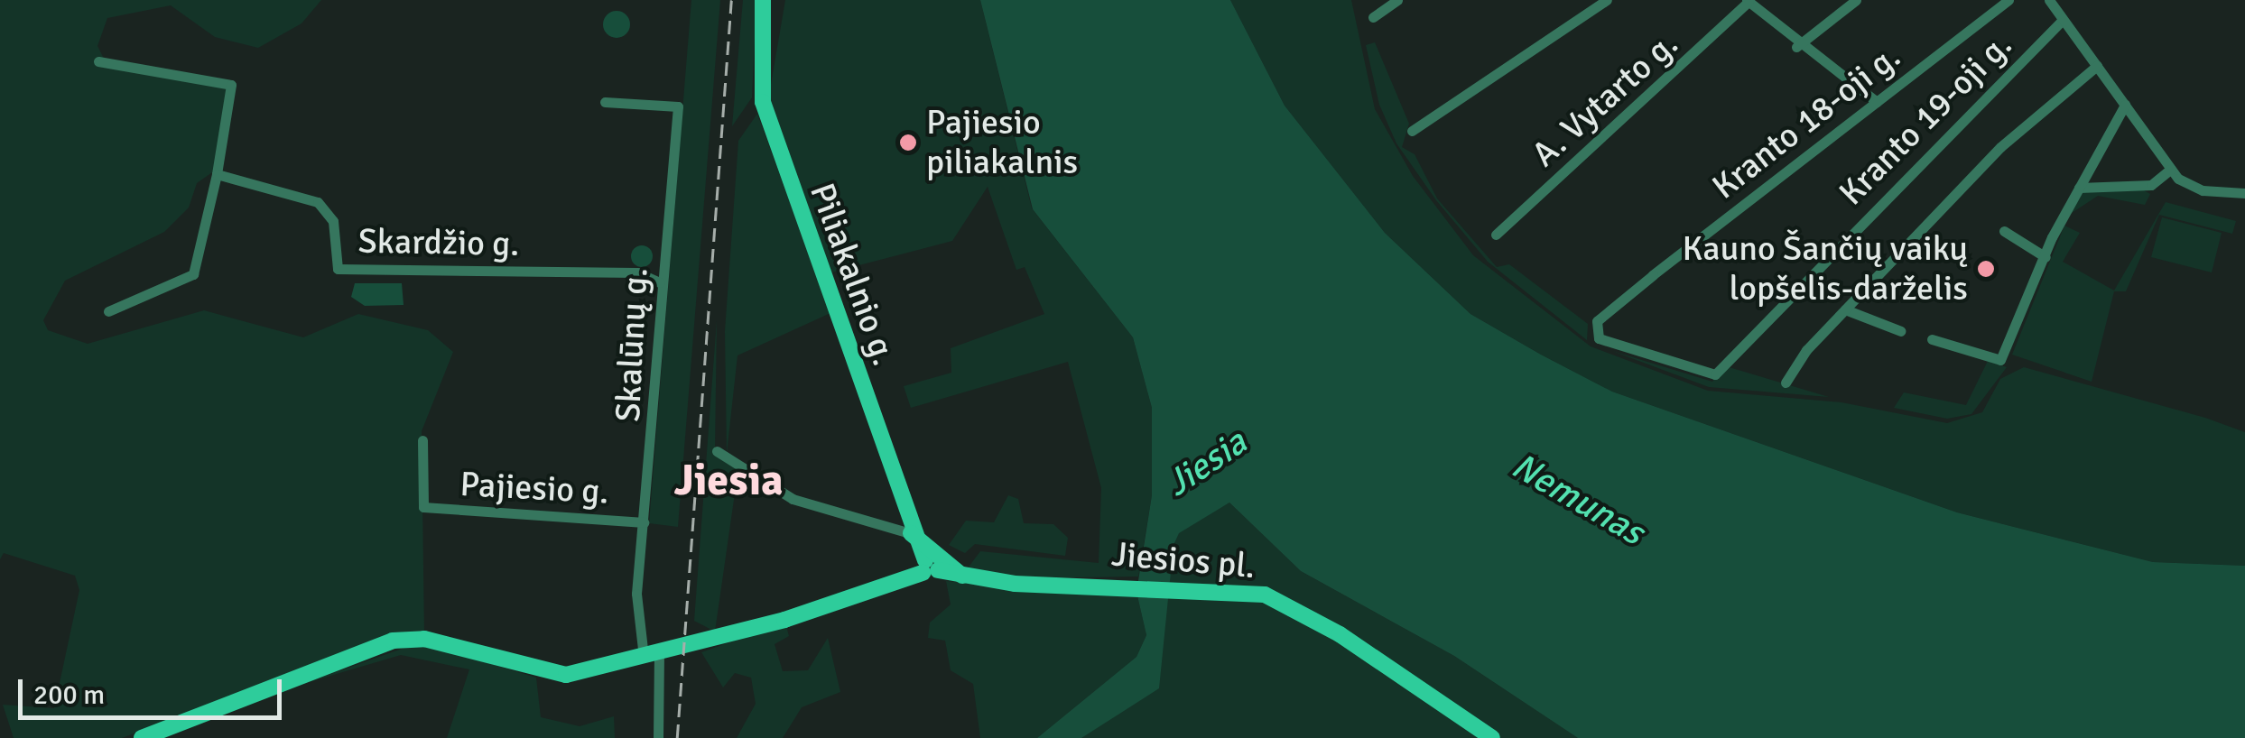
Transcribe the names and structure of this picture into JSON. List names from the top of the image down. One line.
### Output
{"streets":{"main road":["Piliakalnio g.","Jiesios pl."],"street":["A. Vytarto g.","Kranto 19-oji g.","Kranto 18-oji g.","Skardžio g.","Skalūnų g.","Pajiesio g."]},"crossings":[["Kranto 19-oji g.","Kranto 18-oji g."],["Skardžio g.","Skalūnų g."],["Piliakalnio g.","Jiesios pl."],["Skalūnų g.","Pajiesio g."],["Skalūnų g.","Jiesios pl."]],"districts":["Jiesia"],"water":["Jiesia","Nemunas"],"places":["Pajiesio piliakalnis","Kauno Šančių vaikų lopšelis-darželis"],"scale_bar":"200 m"}
